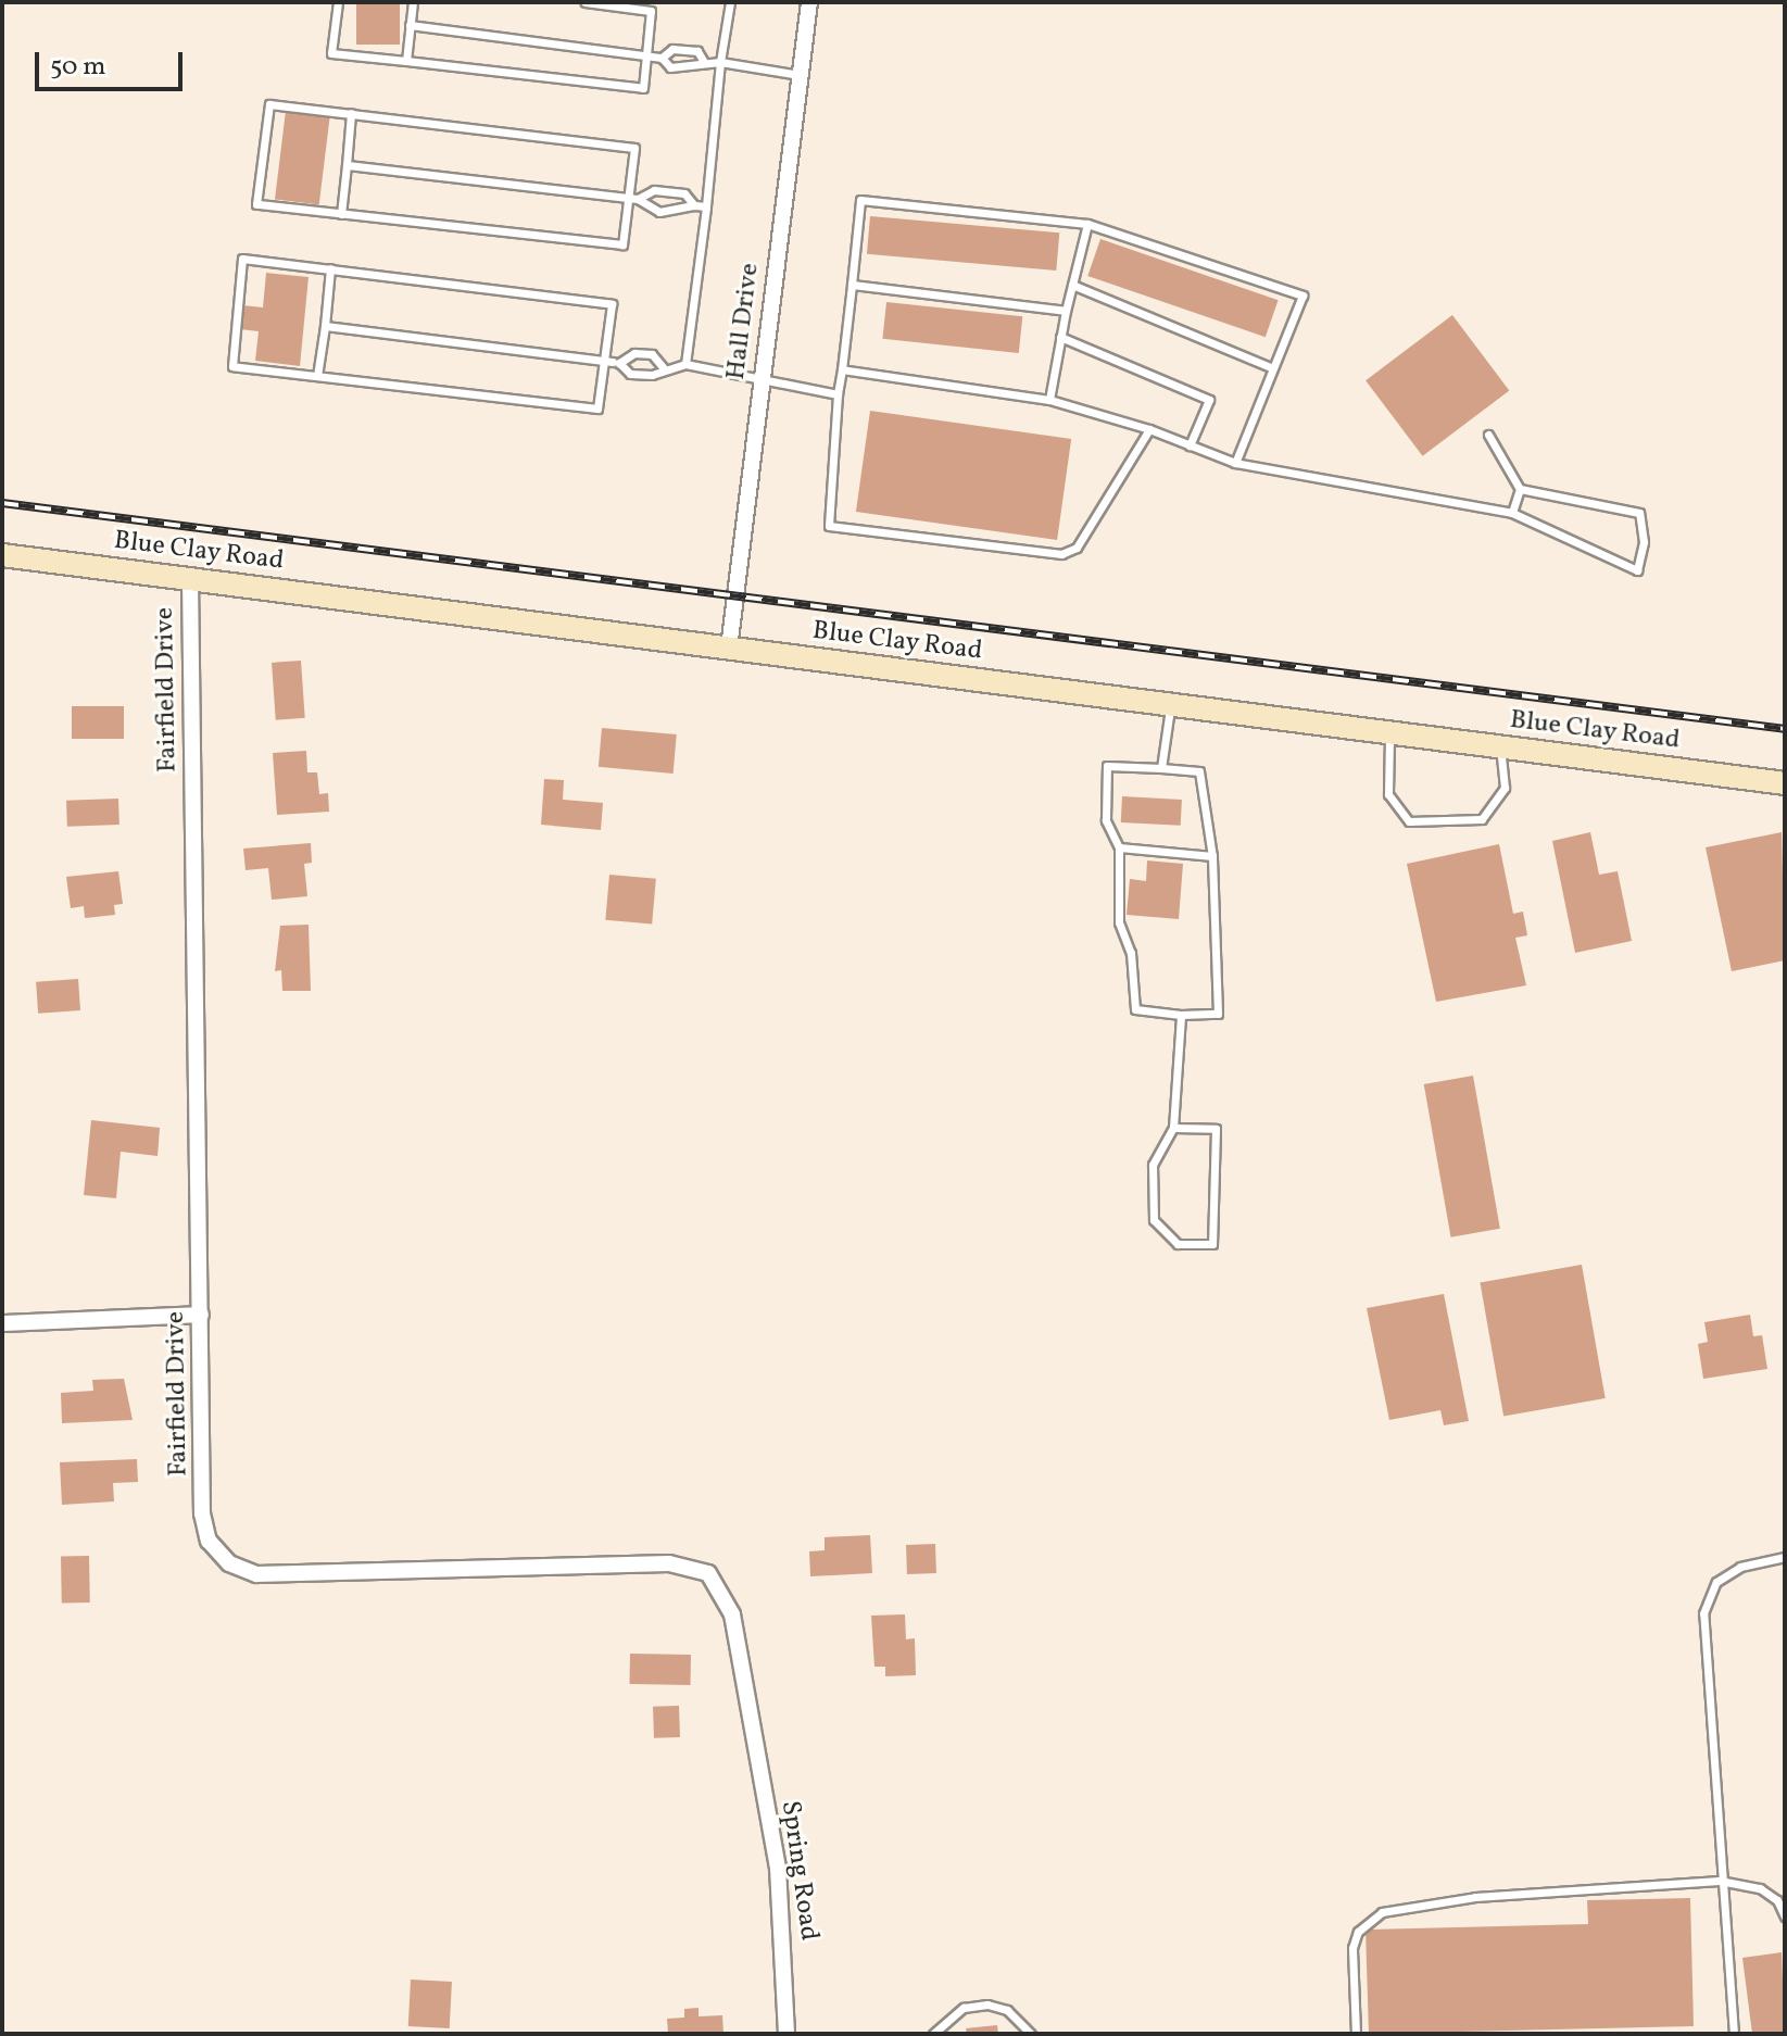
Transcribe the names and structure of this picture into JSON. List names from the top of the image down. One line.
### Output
{"streets":{"street":["Hall Drive","Blue Clay Road","Fairfield Drive","Spring Road"]},"crossings":[["Hall Drive","Blue Clay Road"],["Blue Clay Road","Fairfield Drive"],["Fairfield Drive","Spring Road"]],"scale_bar":"50 m"}
